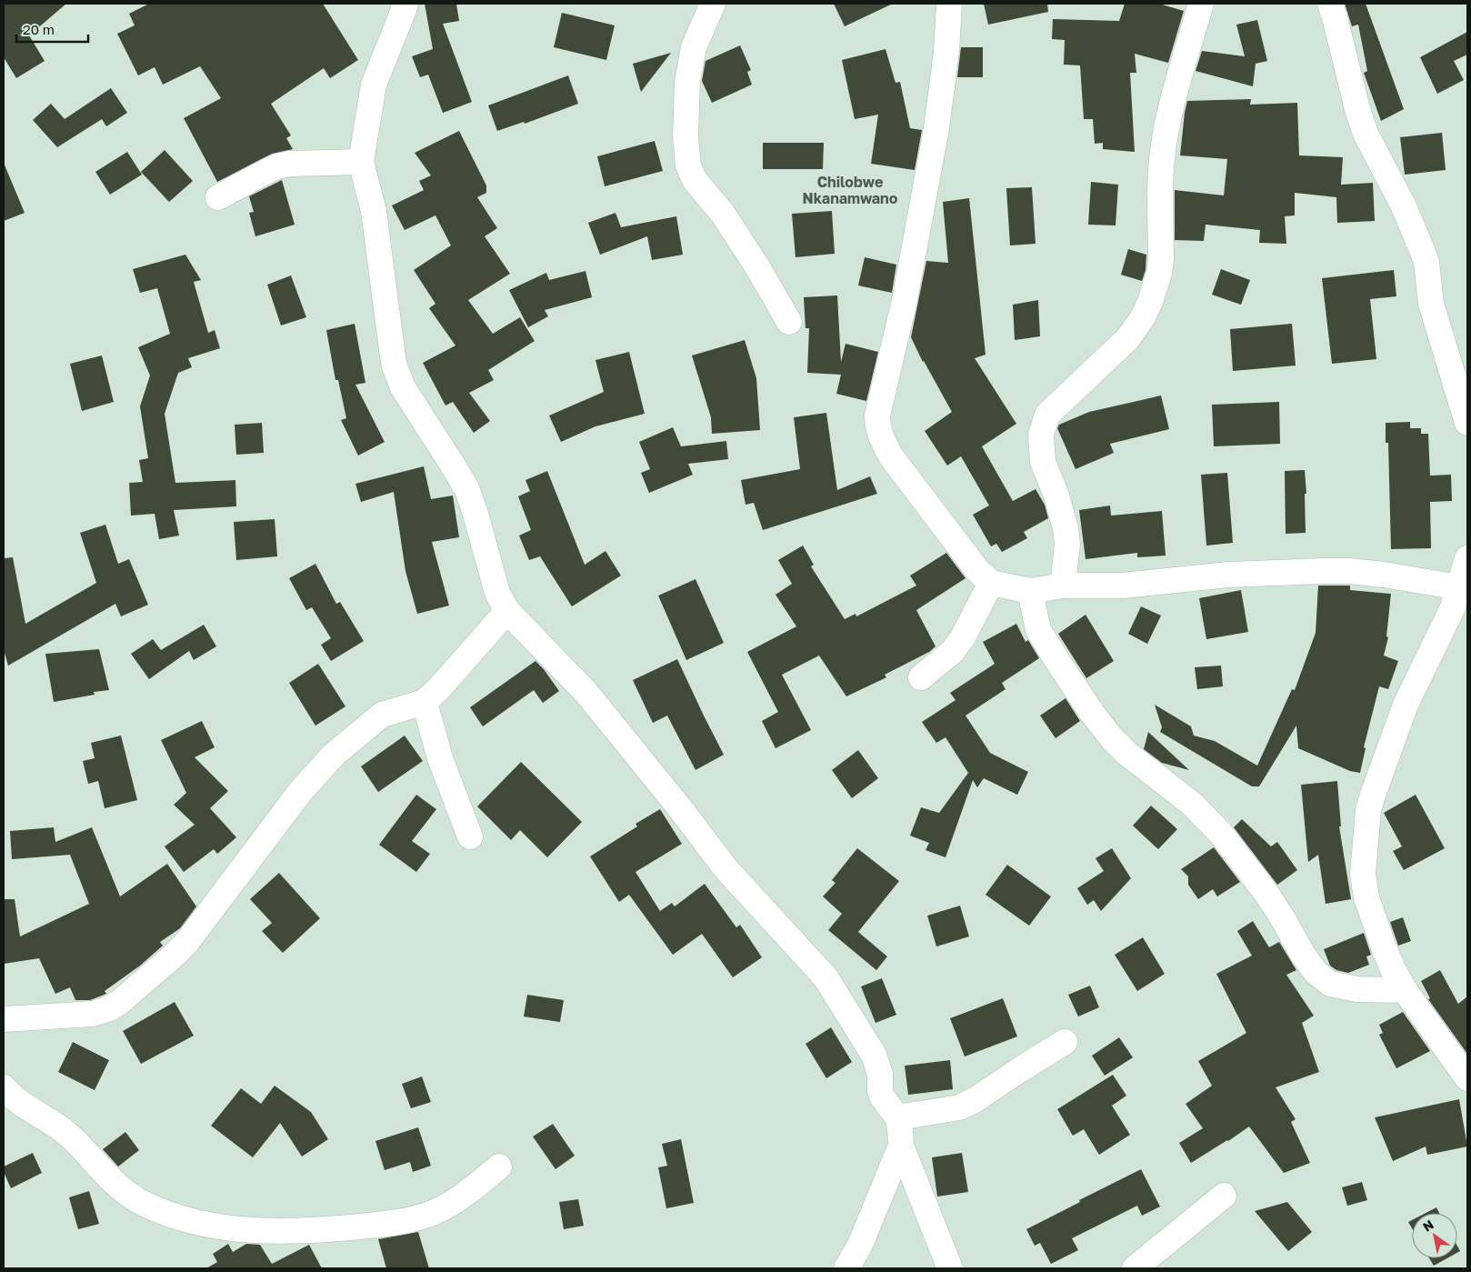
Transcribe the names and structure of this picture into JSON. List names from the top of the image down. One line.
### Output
{"districts":["Chilobwe Nkanamwano"],"scale_bar":"20 m","north":"top left"}
